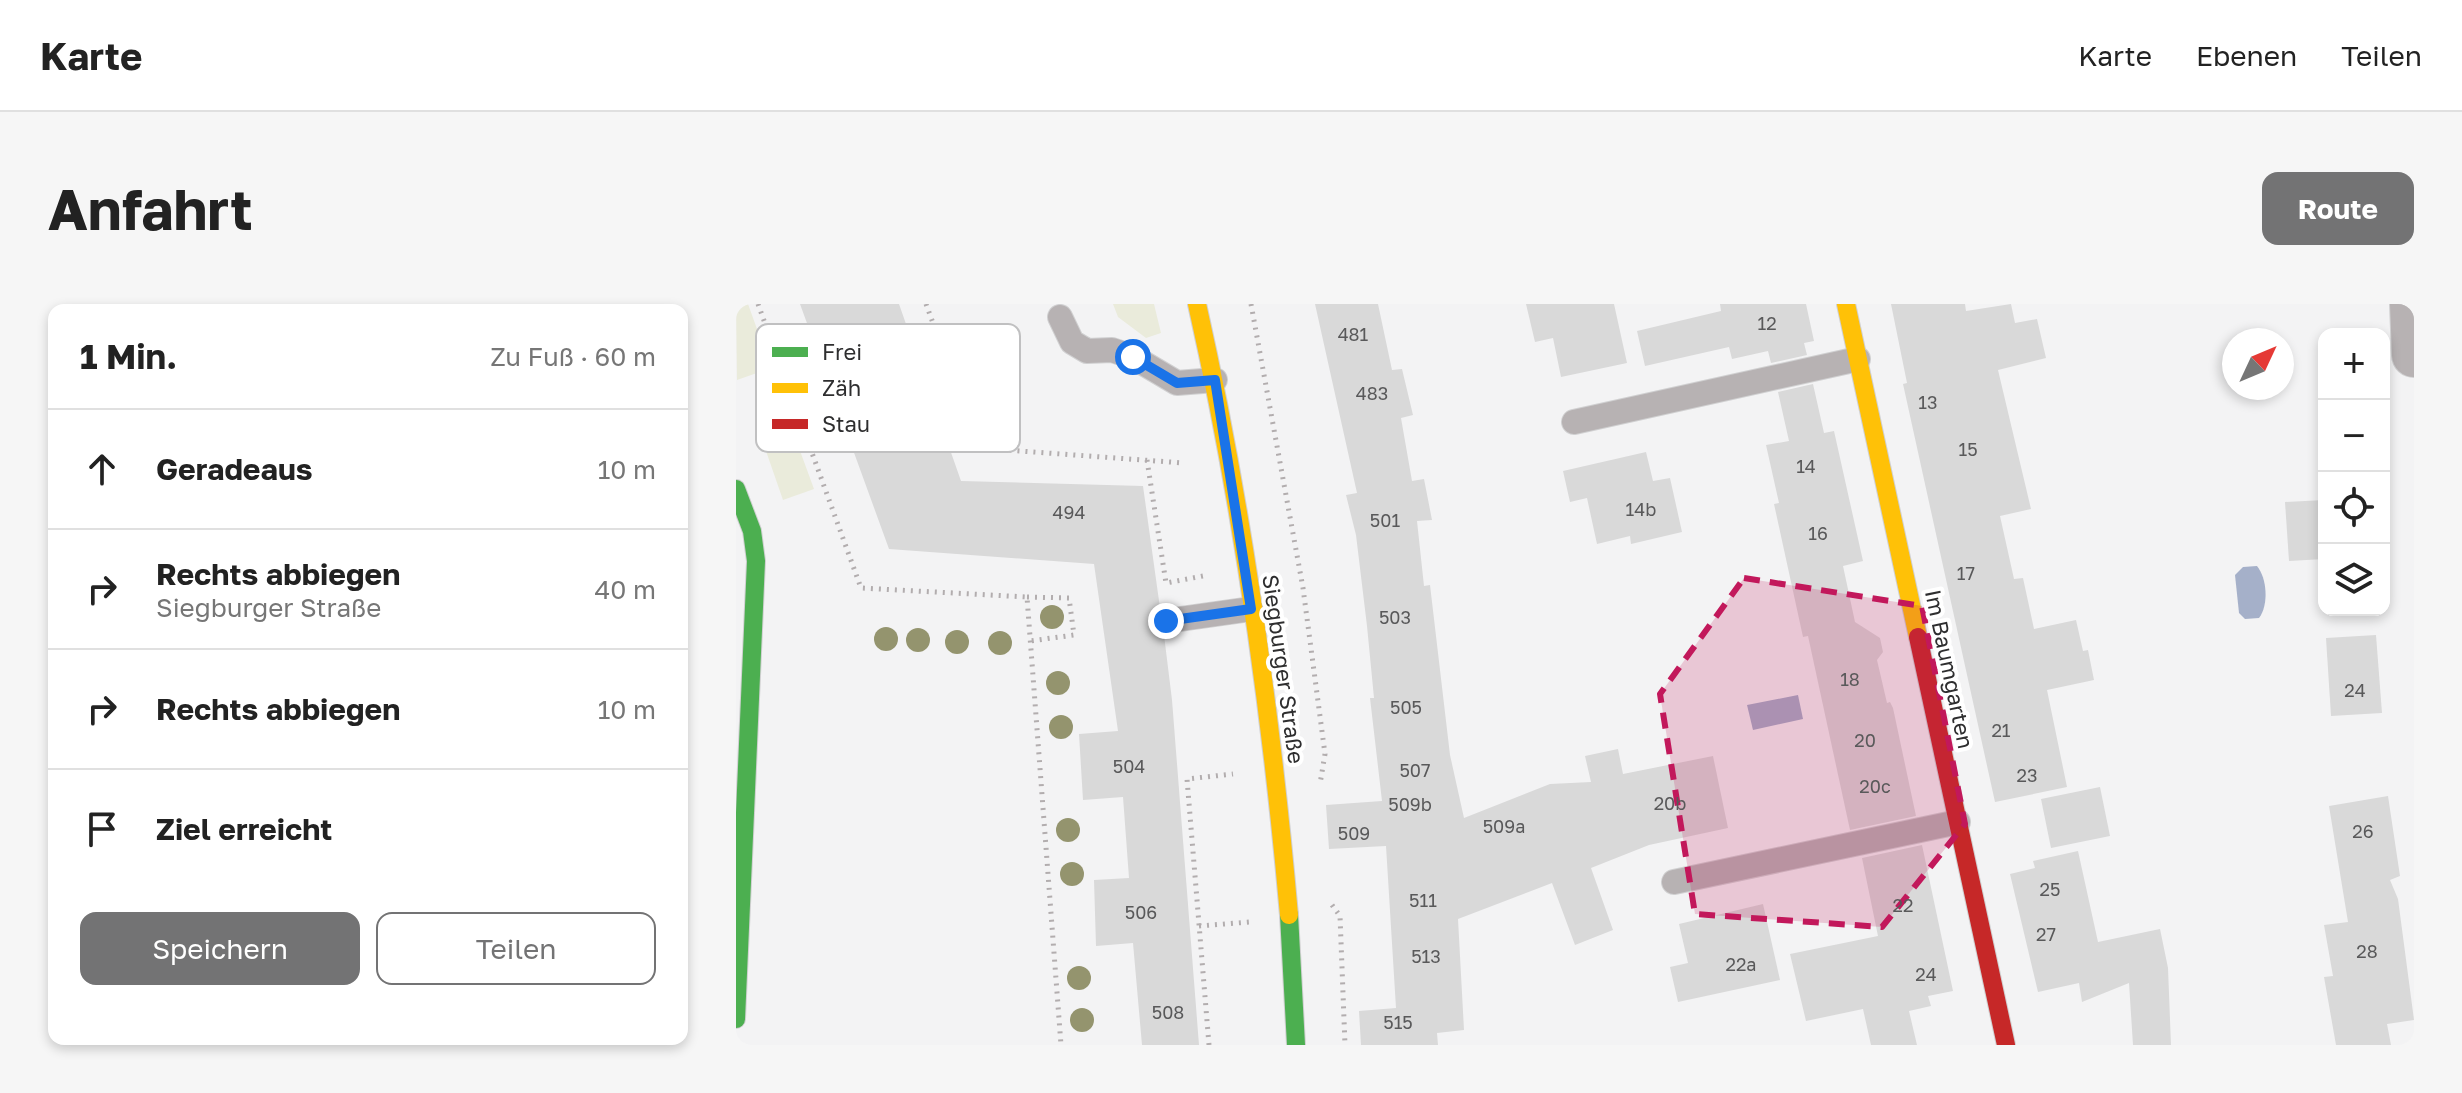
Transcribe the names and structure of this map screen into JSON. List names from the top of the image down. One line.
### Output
{"streets":{"street":["Siegburger Straße","Im Baumgarten"]},"house_numbers":["12","481","483","13","15","14","14b","494","501","16","17","503","18","24","505","21","20","504","507","23","20c","20b","509b","509a","26","509","25","511","22","506","27","28","513","22a","24","508","515"],"legend":["Frei","Zäh","Stau"],"north":"top right","page":{"header":"Karte","nav":["Karte","Ebenen","Teilen"],"buttons":["Route",["Speichern","Teilen"]],"title":"Anfahrt","heading":["1 Min.","Zu Fuß · 60 m"],"map_buttons":["+","−"],"list":[["Geradeaus","10 m"],["Rechts abbiegen","Siegburger Straße","40 m"],["Rechts abbiegen","10 m"],"Ziel erreicht"]}}
